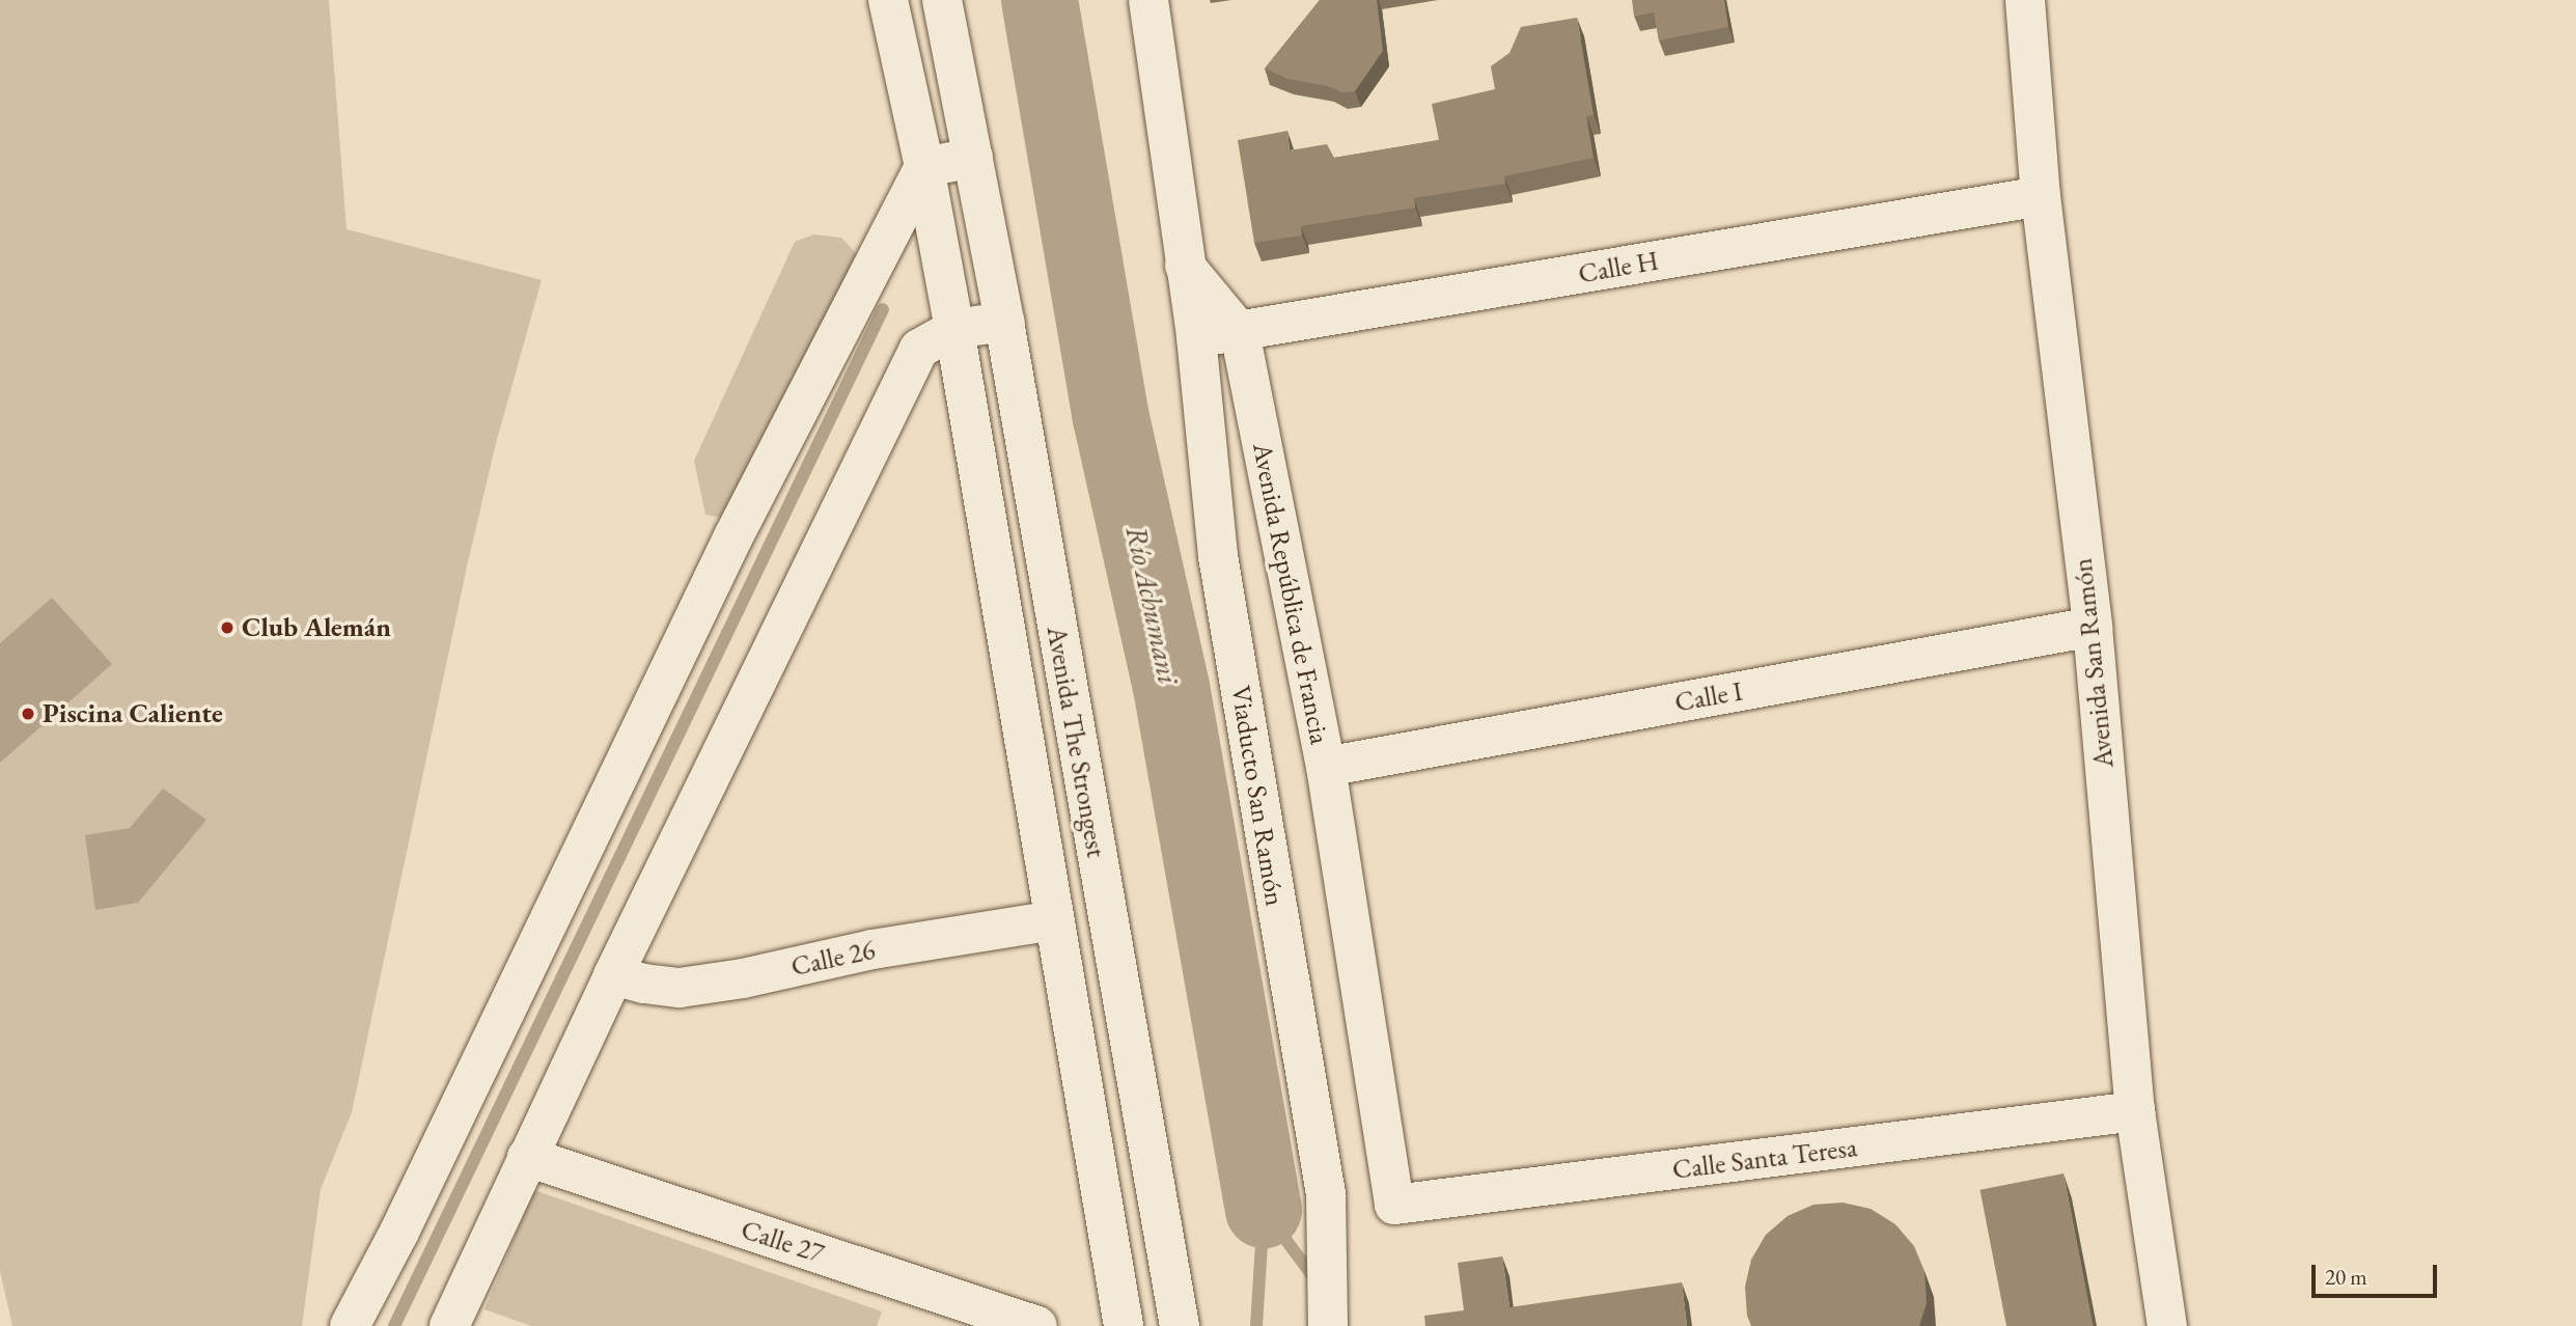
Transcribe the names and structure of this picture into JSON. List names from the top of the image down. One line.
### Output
{"streets":{"street":["Calle H","Avenida República de Francia","Avenida San Ramón","Calle I","Avenida The Strongest","Viaducto San Ramón","Calle 26","Calle Santa Teresa","Calle 27"]},"crossings":[["Calle H","Avenida República de Francia"],["Calle H","Avenida San Ramón"],["Calle H","Viaducto San Ramón"],["Avenida República de Francia","Calle I"],["Avenida República de Francia","Viaducto San Ramón"],["Avenida República de Francia","Calle Santa Teresa"],["Avenida San Ramón","Calle I"],["Avenida San Ramón","Calle Santa Teresa"],["Avenida The Strongest","Calle 26"]],"water":["Río Achumani"],"places":["Club Alemán","Piscina Caliente"],"scale_bar":"20 m"}
